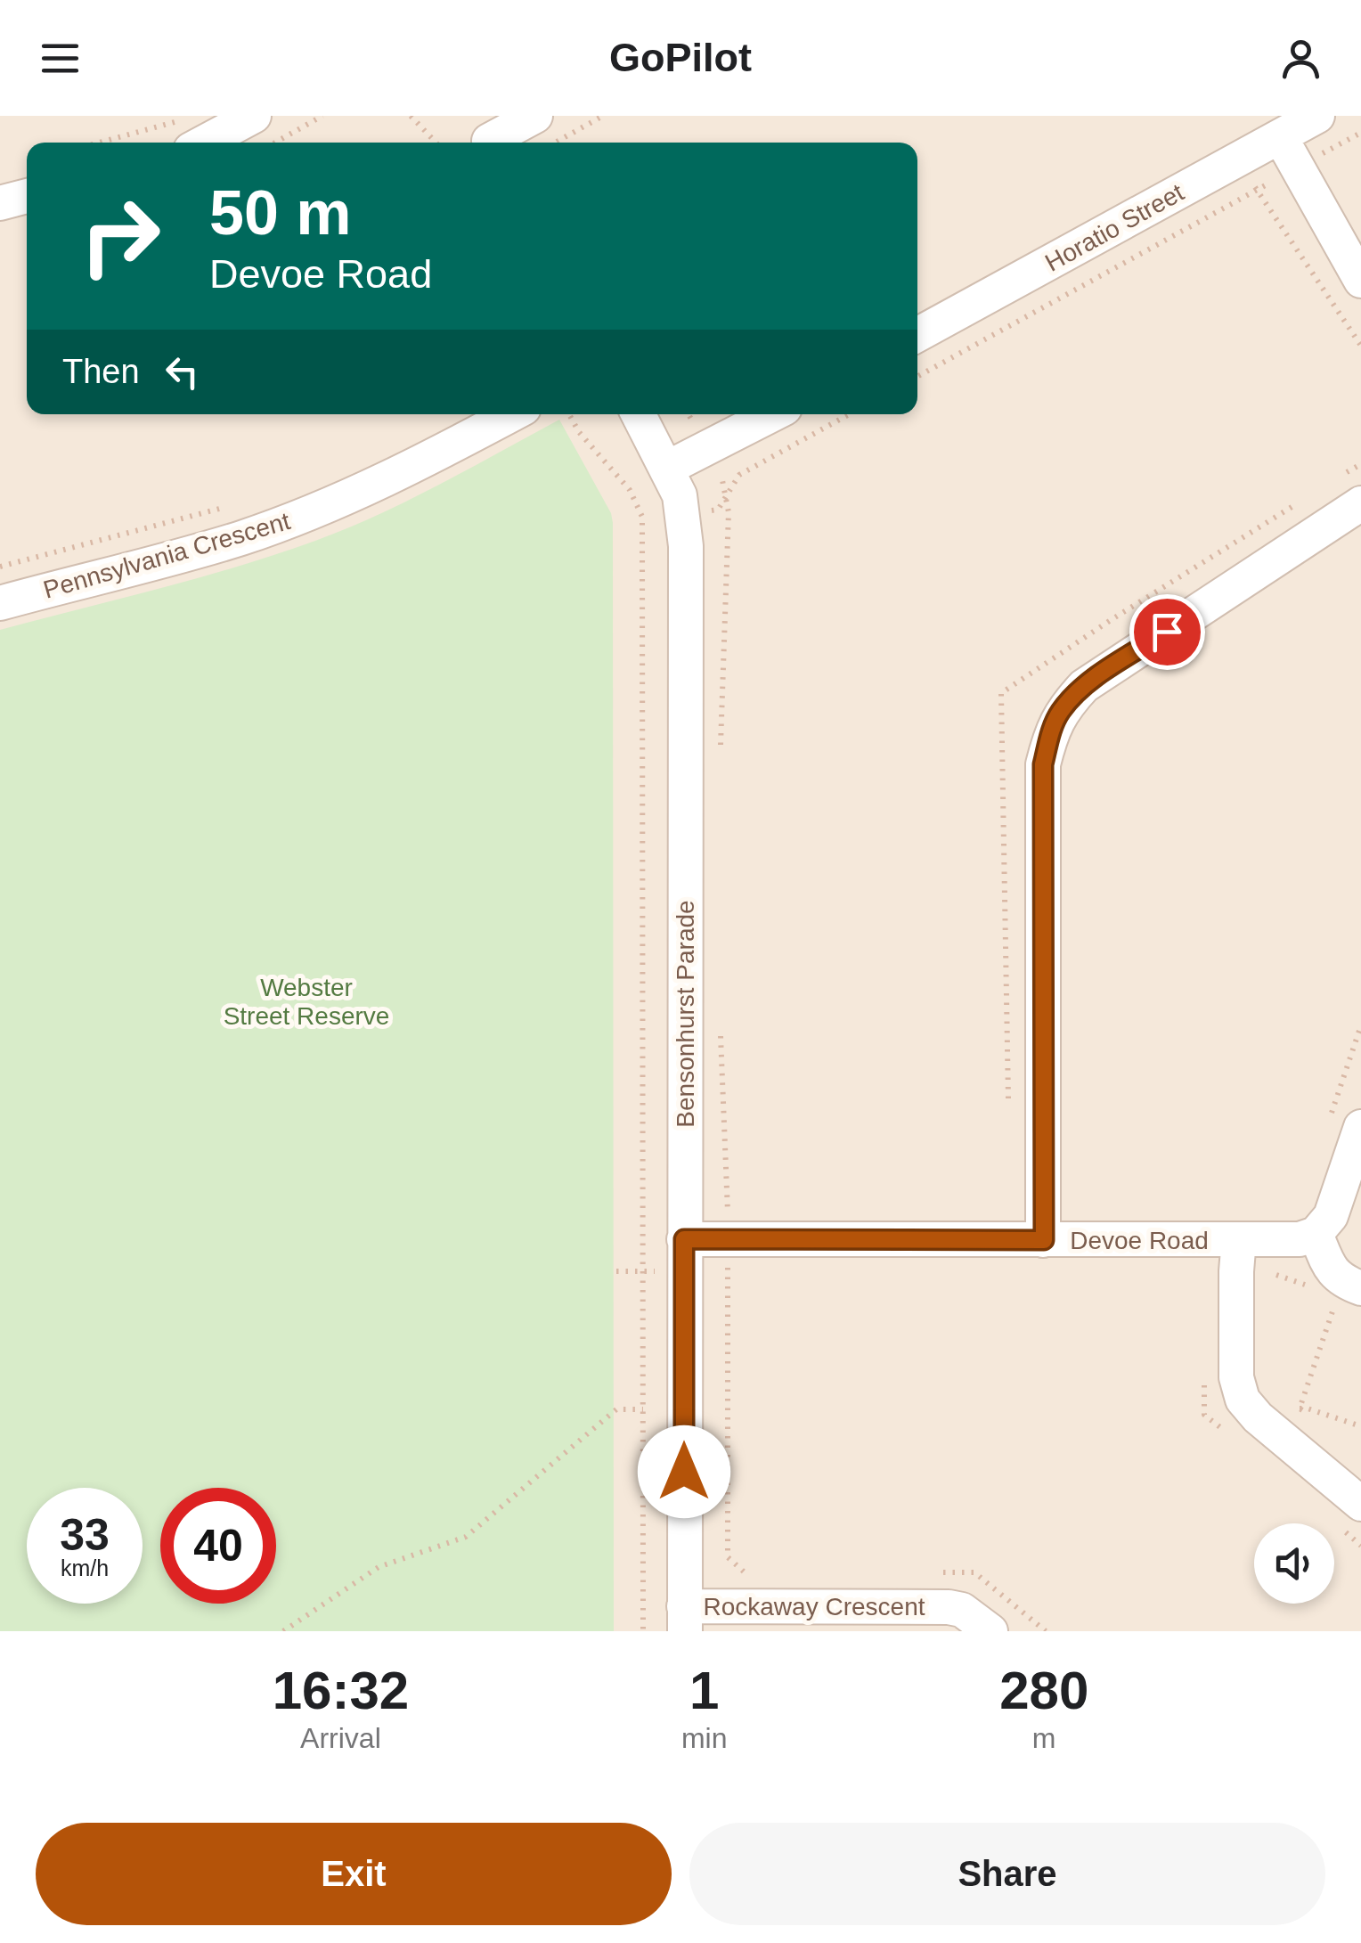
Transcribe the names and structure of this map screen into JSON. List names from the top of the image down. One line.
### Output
{"streets":{"street":["Horatio Street","Pennsylvania Crescent","Bensonhurst Parade","Devoe Road","Rockaway Crescent"]},"crossings":[["Bensonhurst Parade","Devoe Road"],["Bensonhurst Parade","Rockaway Crescent"]],"parks":["Webster Street Reserve"],"page":{"header":"GoPilot","turn":["50 m","Devoe Road"],"then":"Then","speed":"33 km/h","limit":"40","eta":["16:32","Arrival","1","min","280","m"],"buttons":["Exit","Share"]}}
